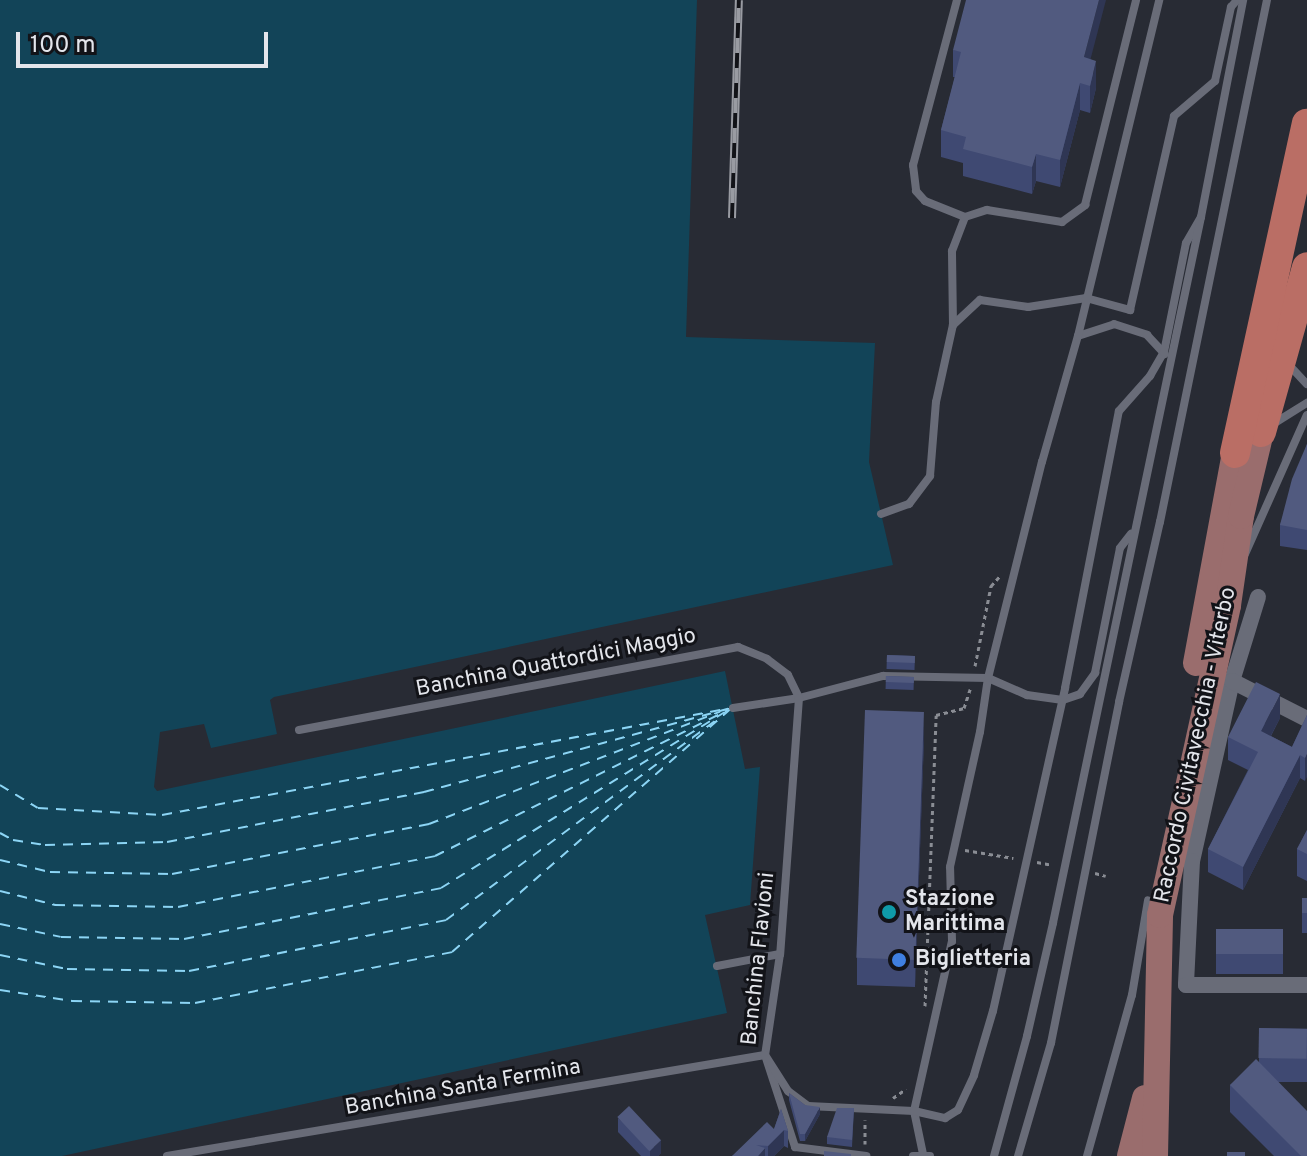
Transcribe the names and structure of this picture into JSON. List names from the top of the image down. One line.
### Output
{"streets":{"main road":["Raccordo Civitavecchia - Viterbo"],"lane":["Banchina Quattordici Maggio","Banchina Flavioni","Banchina Santa Fermina"]},"crossings":[["Banchina Quattordici Maggio","Banchina Flavioni"],["Banchina Flavioni","Banchina Santa Fermina"]],"places":["Stazione Marittima","Biglietteria"],"scale_bar":"100 m"}
